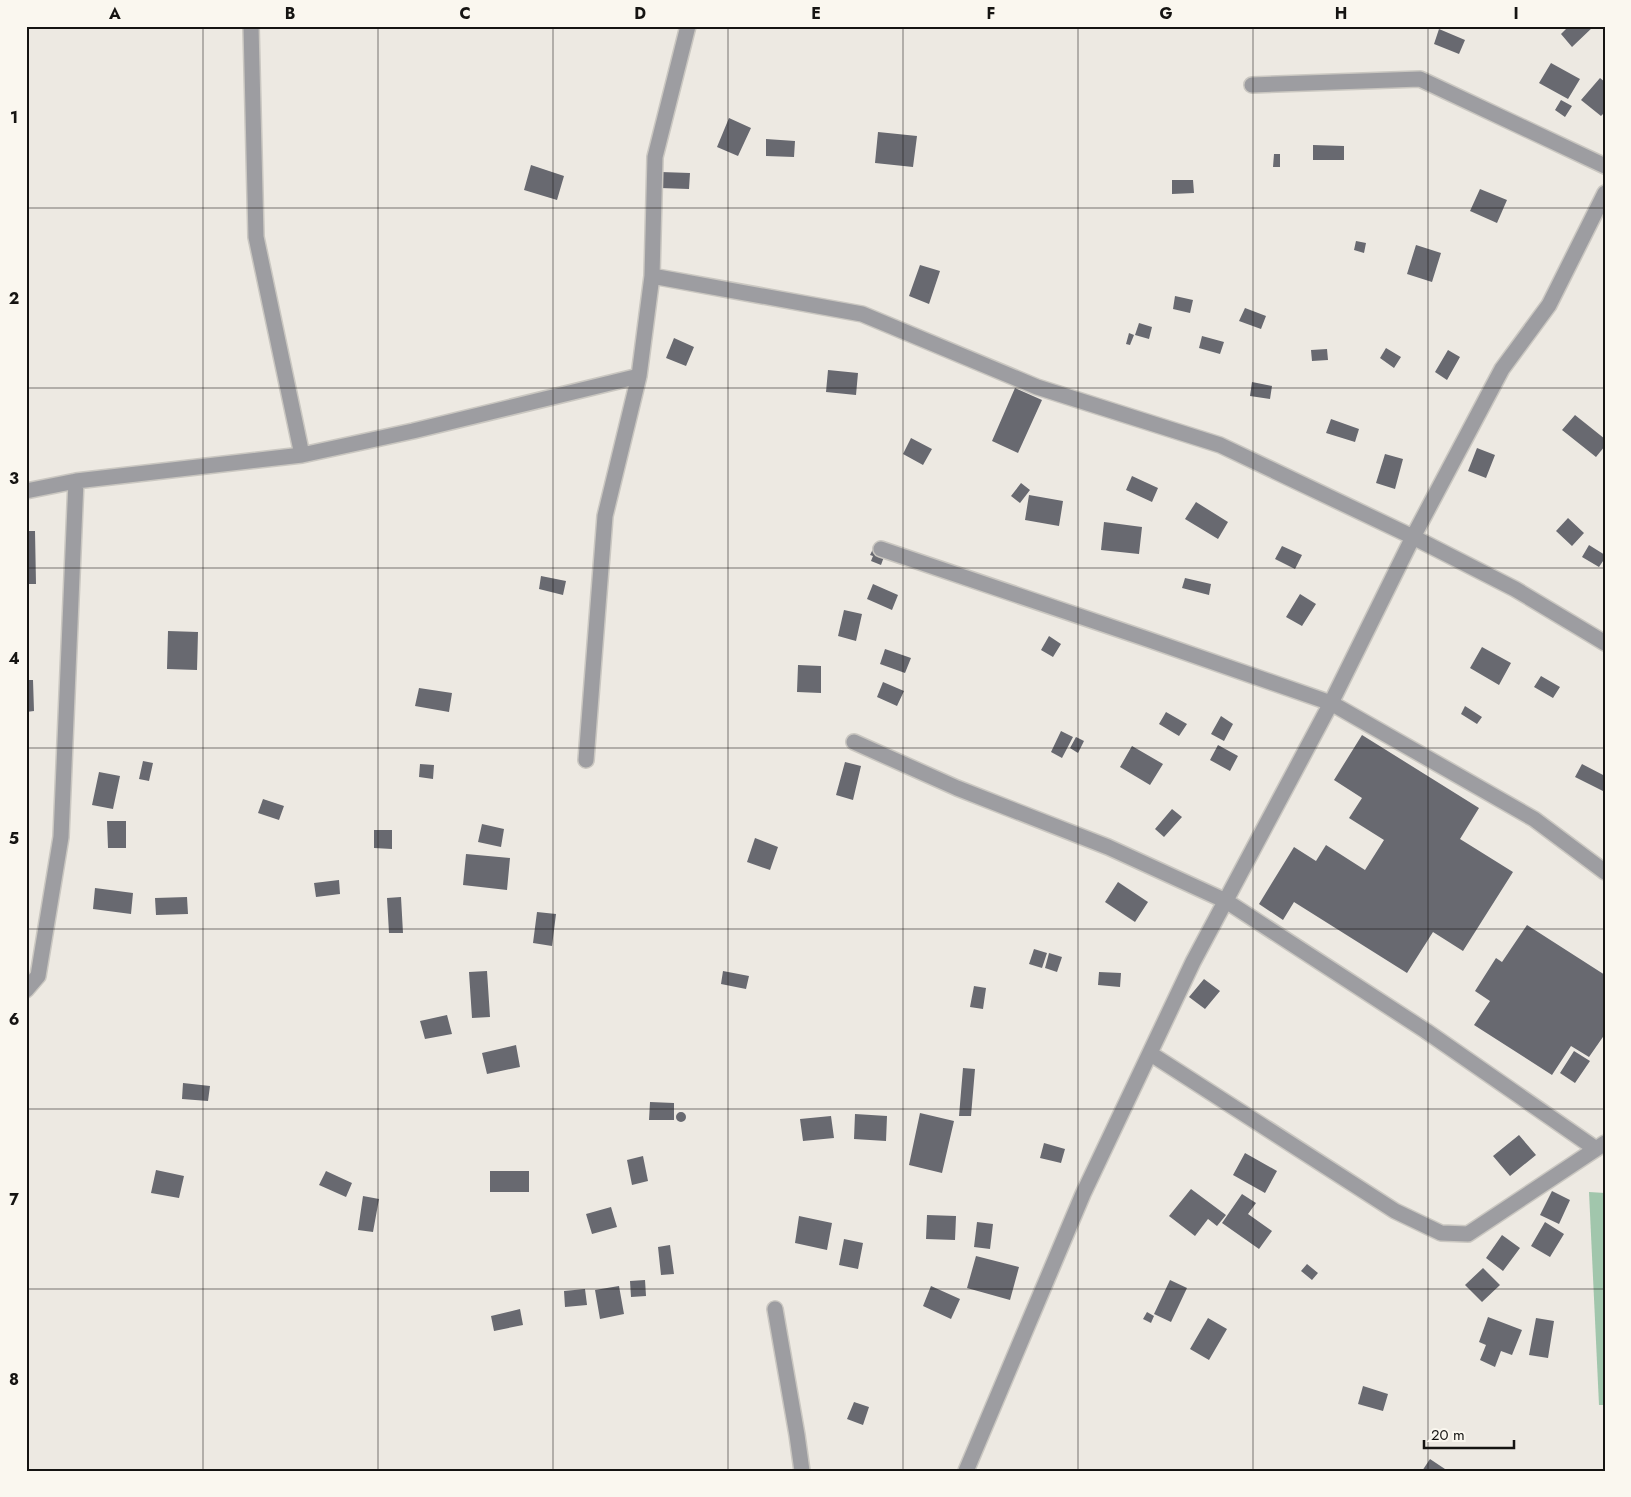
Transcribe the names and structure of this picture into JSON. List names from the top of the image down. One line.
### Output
{"scale_bar":"20 m","grid":{"columns":["A","B","C","D","E","F","G","H","I"],"rows":["1","2","3","4","5","6","7","8"]}}
